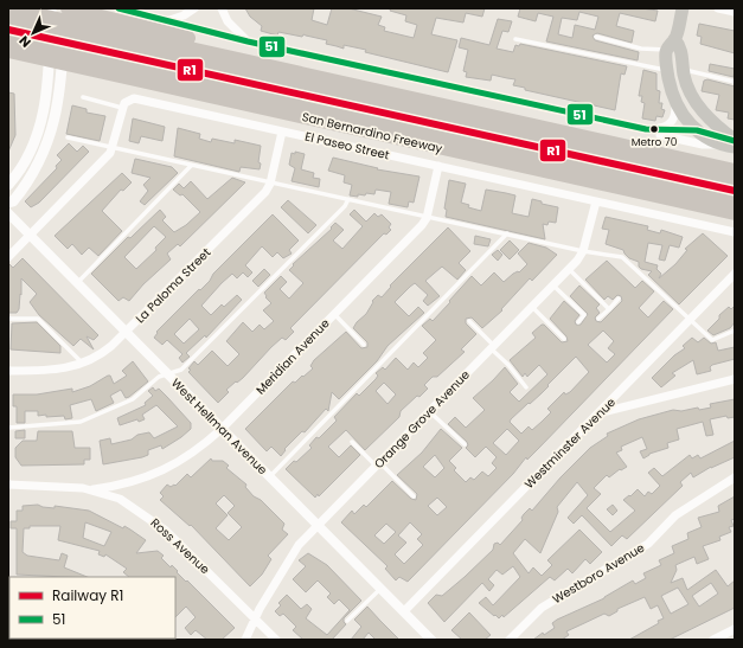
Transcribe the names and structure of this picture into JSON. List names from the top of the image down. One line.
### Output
{"streets":{"highway":["San Bernardino Freeway"],"street":["El Paseo Street","La Paloma Street","Meridian Avenue","Orange Grove Avenue","West Hellman Avenue","Westminster Avenue","Ross Avenue","Westboro Avenue"]},"crossings":[["El Paseo Street","La Paloma Street"],["El Paseo Street","Meridian Avenue"],["El Paseo Street","Orange Grove Avenue"],["La Paloma Street","West Hellman Avenue"],["Meridian Avenue","West Hellman Avenue"],["Meridian Avenue","Ross Avenue"],["Orange Grove Avenue","West Hellman Avenue"],["Orange Grove Avenue","Ross Avenue"],["West Hellman Avenue","Westminster Avenue"]],"places":["Metro 70"],"lines":["transit line 51","rail line R1"],"legend":["Railway R1","51"],"north":"bottom left"}
